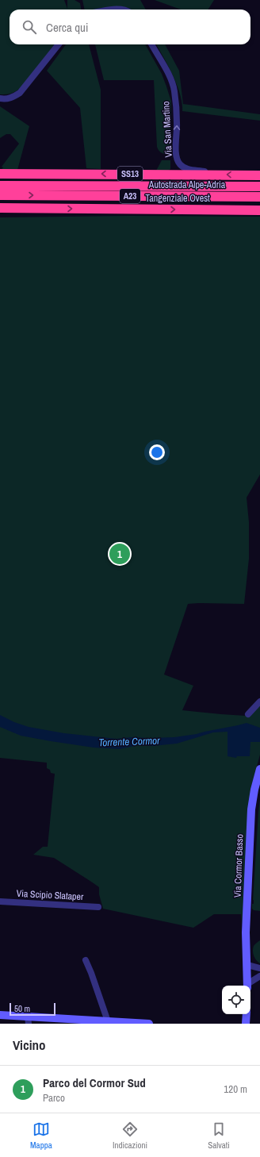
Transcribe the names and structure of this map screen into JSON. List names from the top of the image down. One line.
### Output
{"streets":{"highway":["SS13","Autostrada Alpe-Adria","A23","Tangenziale Ovest"],"street":["Via San Martino","Via Cormor Basso","Via Scipio Slataper"]},"crossings":[["Via San Martino","SS13"]],"one_way":["Via San Martino"],"water":["Torrente Cormor"],"scale_bar":"50 m","page":{"search":"Cerca qui","pins":"1","scale":"50 m","heading":"Vicino","list":[{"mark":"1","name":"Parco del Cormor Sud","note":"Parco","value":"120 m"}],"nav":["Mappa","Indicazioni","Salvati"]}}
